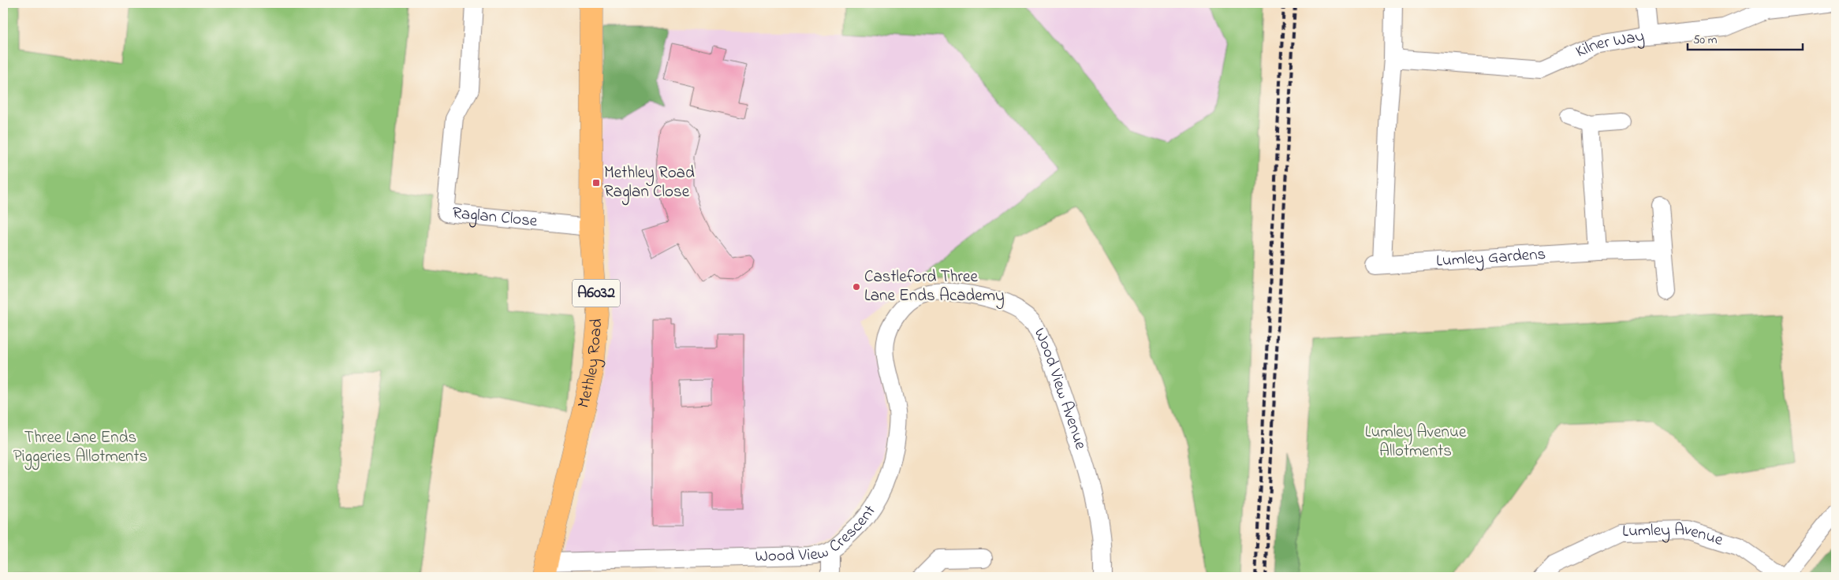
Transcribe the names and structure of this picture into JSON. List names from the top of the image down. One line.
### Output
{"streets":{"main road":["A6032","Methley Road"],"street":["Kilner Way","Raglan Close","Lumley Gardens","Wood View Avenue","Wood View Crescent","Lumley Avenue"]},"crossings":[["Kilner Way","Lumley Gardens"],["Raglan Close","Methley Road"],["Methley Road","Wood View Crescent"],["Wood View Avenue","Wood View Crescent"]],"parks":["Lumley Avenue Allotments","Three Lane Ends Piggeries Allotments"],"places":{"transit":["Methley Road Raglan Close"],"other":["Castleford Three Lane Ends Academy"]},"scale_bar":"50 m"}
